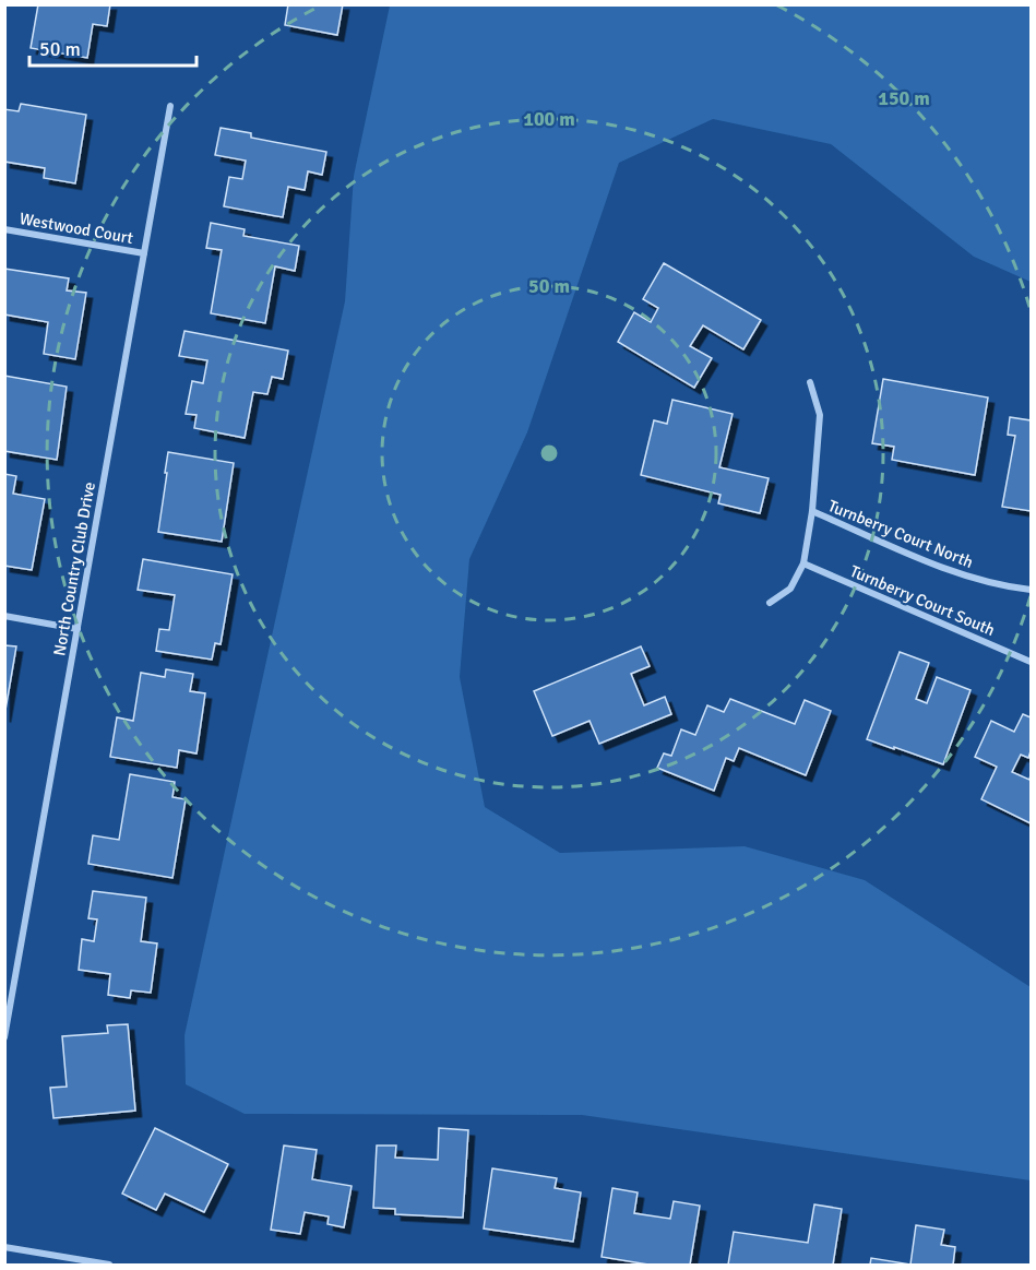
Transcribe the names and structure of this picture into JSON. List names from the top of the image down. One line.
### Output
{"streets":{"street":["Westwood Court","Turnberry Court North","North Country Club Drive","Turnberry Court South"]},"crossings":[["Westwood Court","North Country Club Drive"]],"scale_bar":"50 m","rings":["150 m","100 m","50 m"]}
